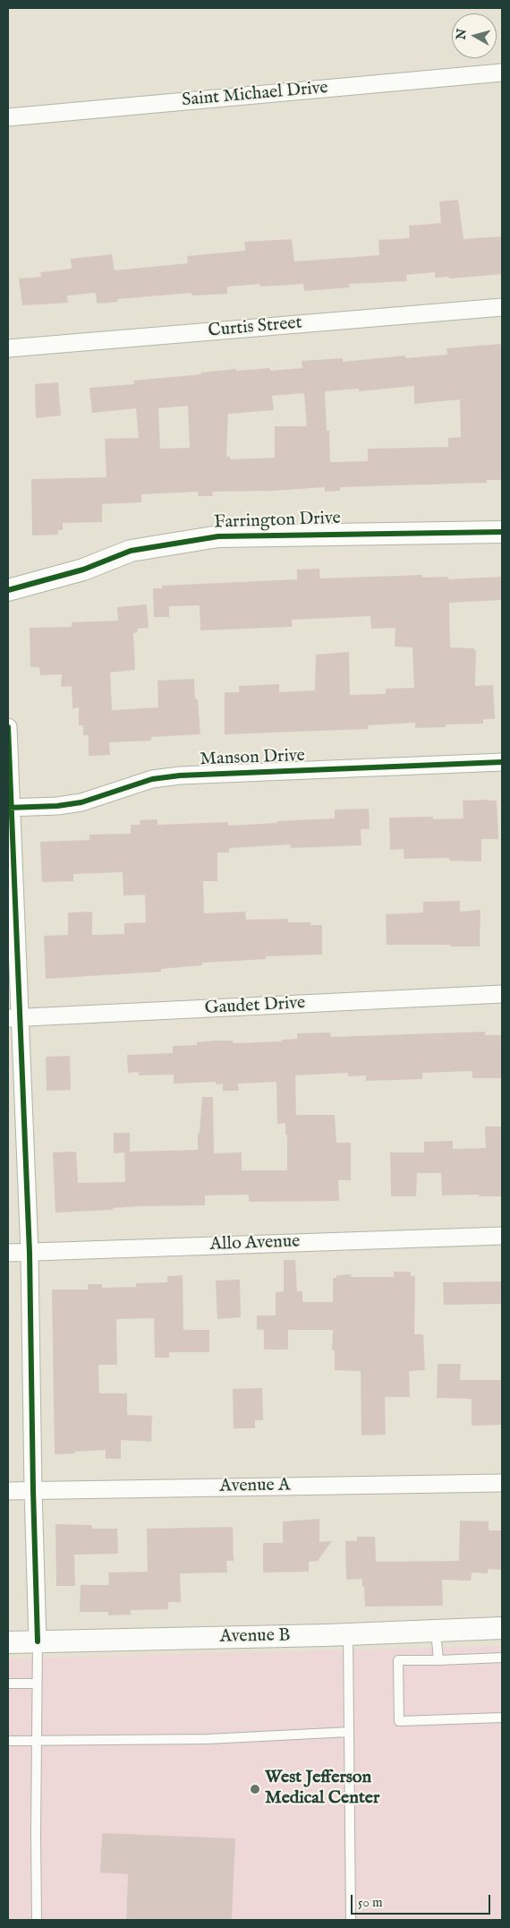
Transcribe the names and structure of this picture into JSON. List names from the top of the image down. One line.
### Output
{"streets":{"street":["Saint Michael Drive","Curtis Street","Farrington Drive","Manson Drive","Gaudet Drive","Allo Avenue","Avenue A","Avenue B"]},"places":["West Jefferson Medical Center"],"scale_bar":"50 m","north":"left"}
